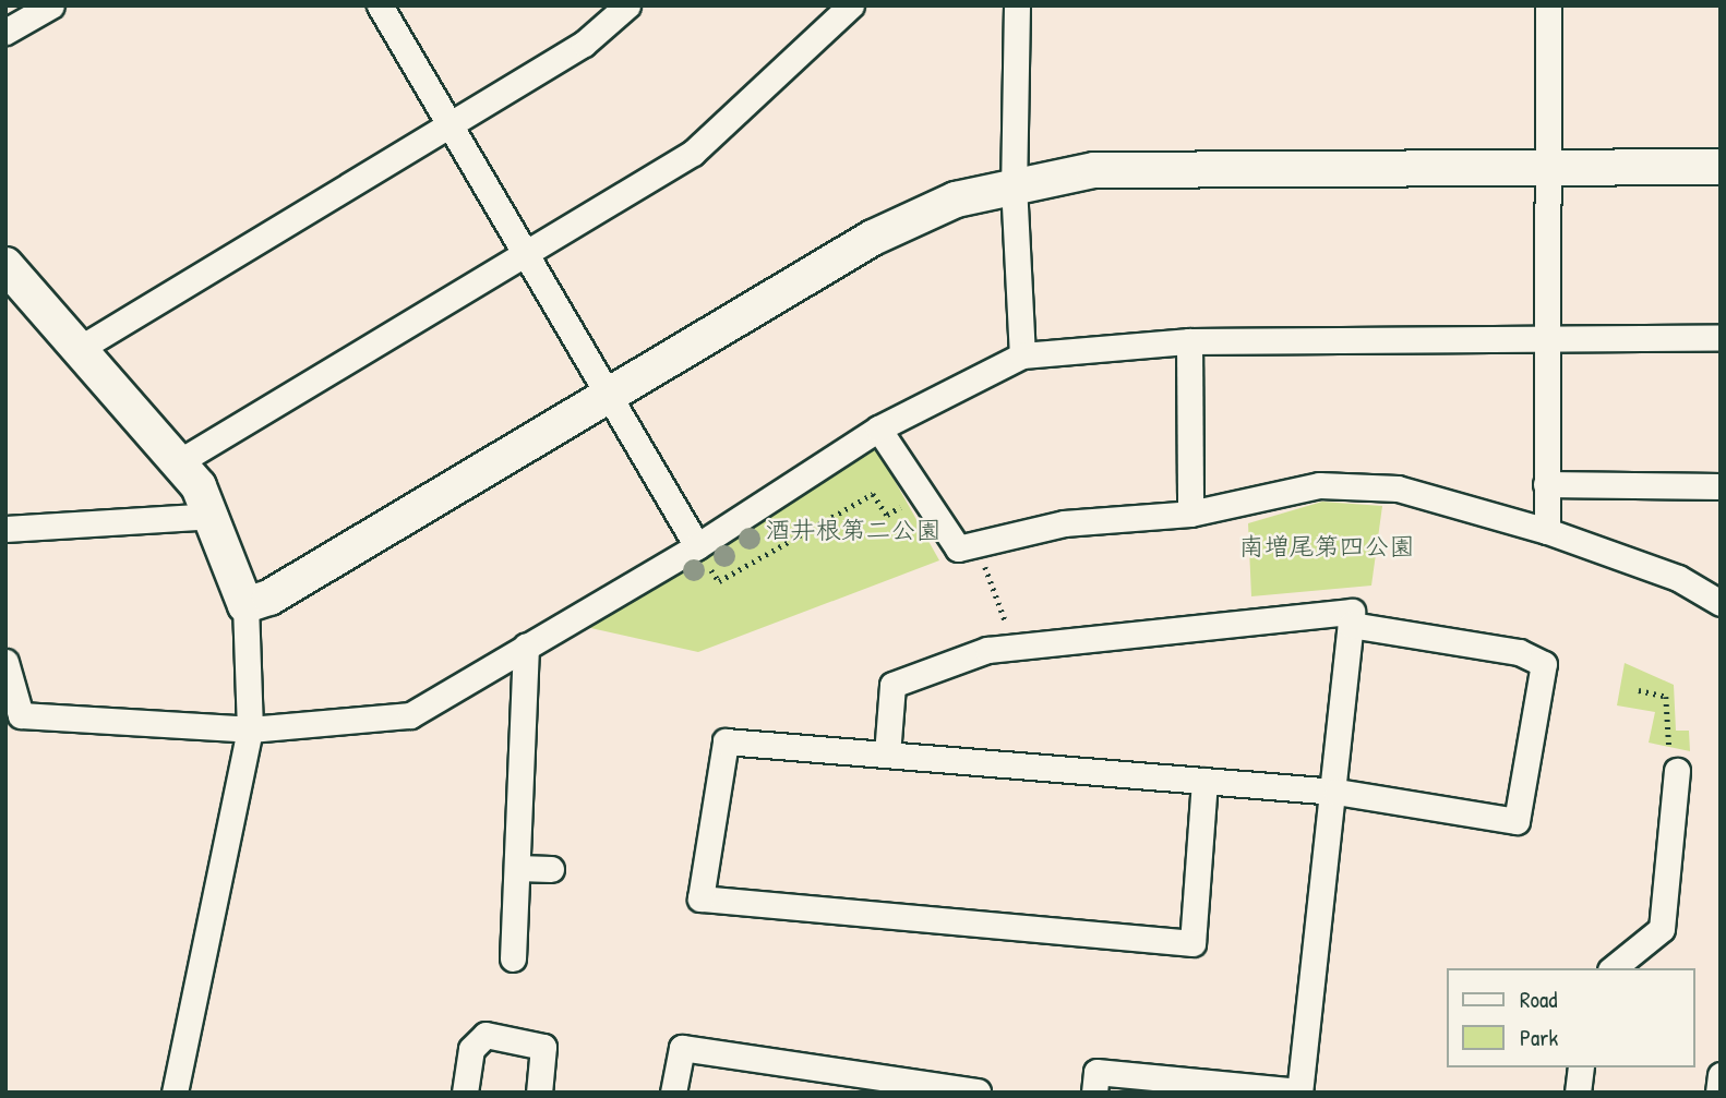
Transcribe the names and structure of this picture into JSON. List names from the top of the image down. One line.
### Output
{"parks":["酒井根第二公園","南増尾第四公園"],"legend":["Road","Park"]}
